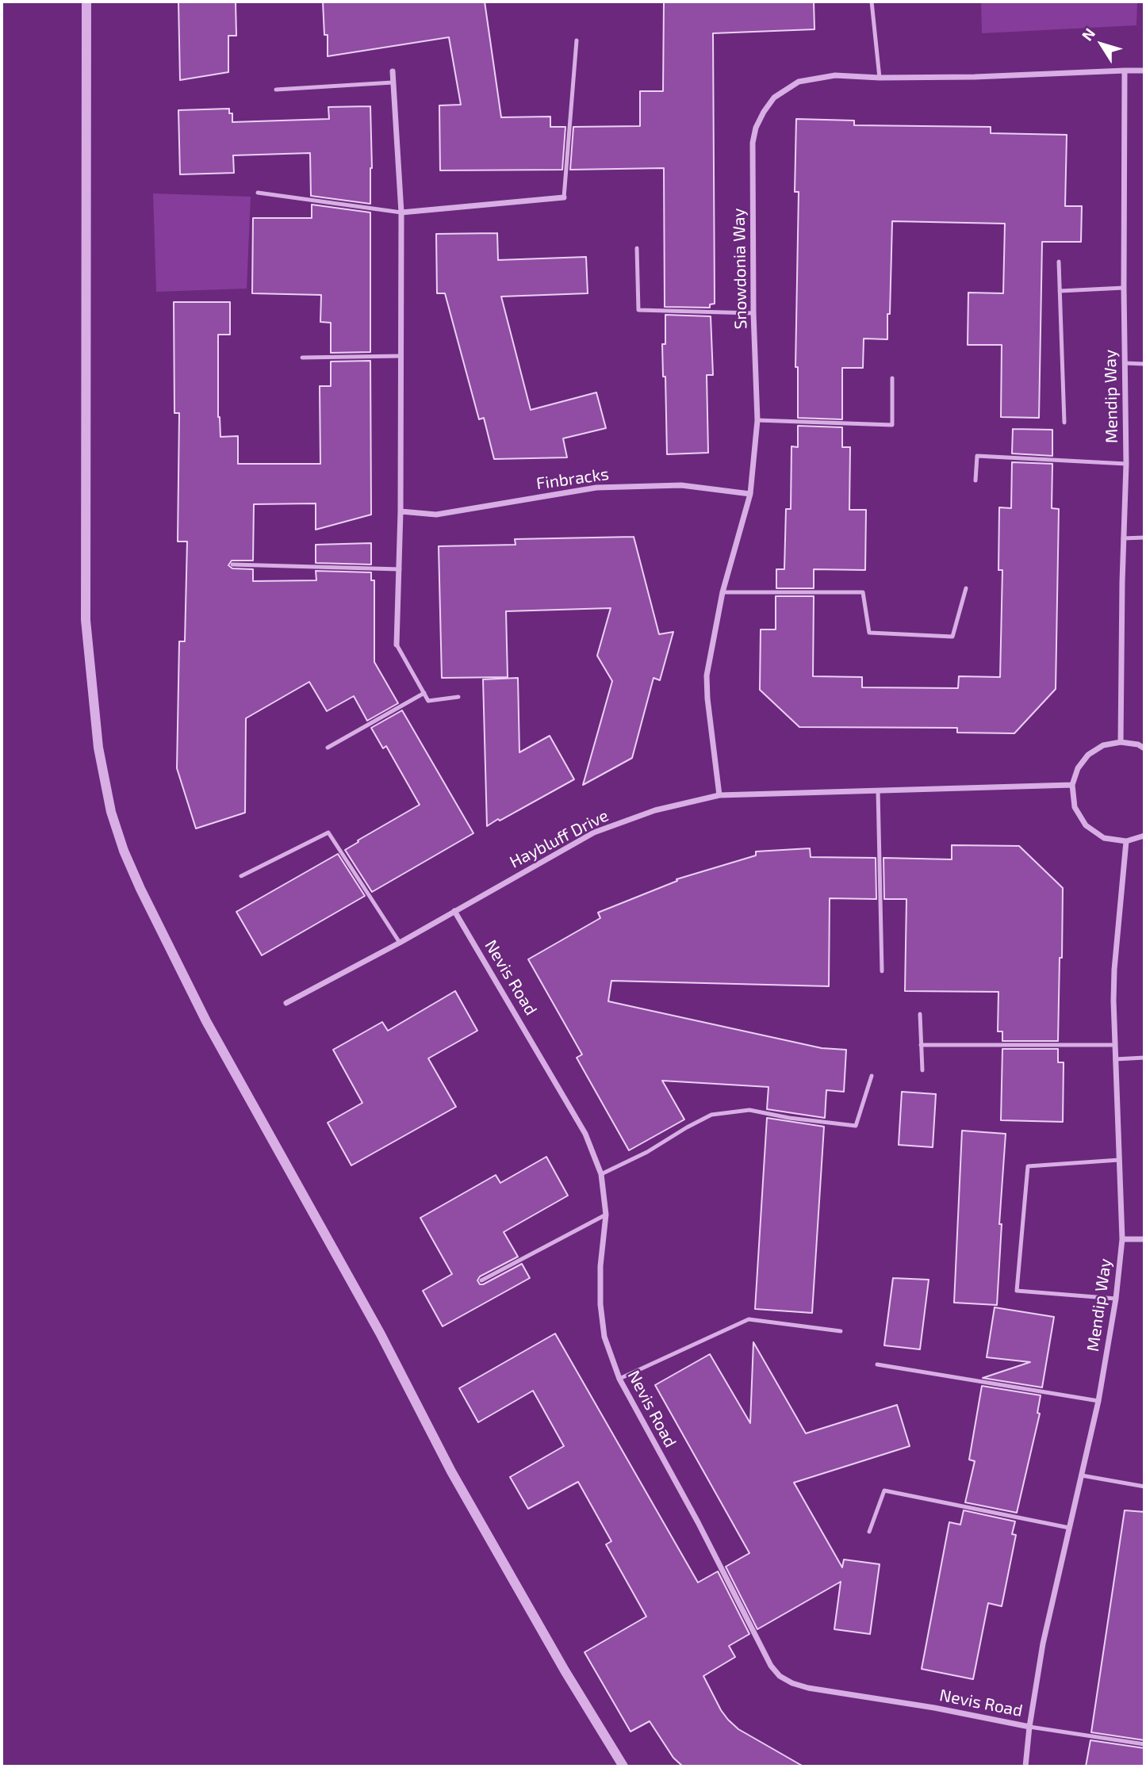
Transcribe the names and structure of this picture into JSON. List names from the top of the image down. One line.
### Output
{"streets":{"street":["Snowdonia Way","Mendip Way","Finbracks","Haybluff Drive","Nevis Road"]},"crossings":[["Snowdonia Way","Mendip Way"],["Snowdonia Way","Finbracks"],["Snowdonia Way","Haybluff Drive"],["Mendip Way","Nevis Road"],["Haybluff Drive","Nevis Road"]],"north":"top left"}
